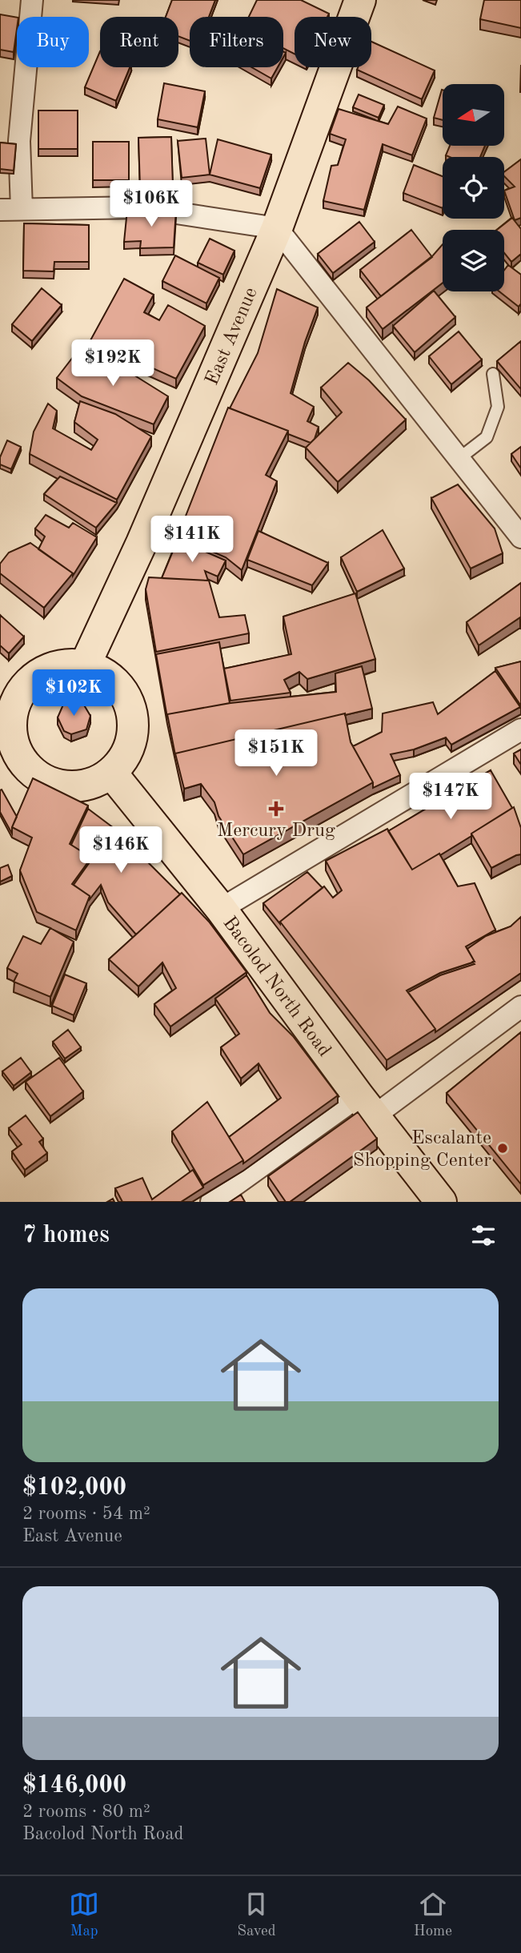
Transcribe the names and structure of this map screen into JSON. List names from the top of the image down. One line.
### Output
{"streets":{"main road":["East Avenue","Bacolod North Road"]},"crossings":[["East Avenue","Bacolod North Road"]],"places":{"health":["Mercury Drug"],"other":["Escalante Shopping Center"]},"north":"left","page":{"chip":["Buy","Rent","Filters","New"],"price":["$106K","$192K","$141K","$102K","$151K","$147K","$146K"],"heading":"7 homes","list":[{"name":"$102,000","note":"2 rooms · 54 m² · East Avenue"},{"name":"$146,000","note":"2 rooms · 80 m² · Bacolod North Road"}],"tabs":["Map","Saved","Home"]}}
